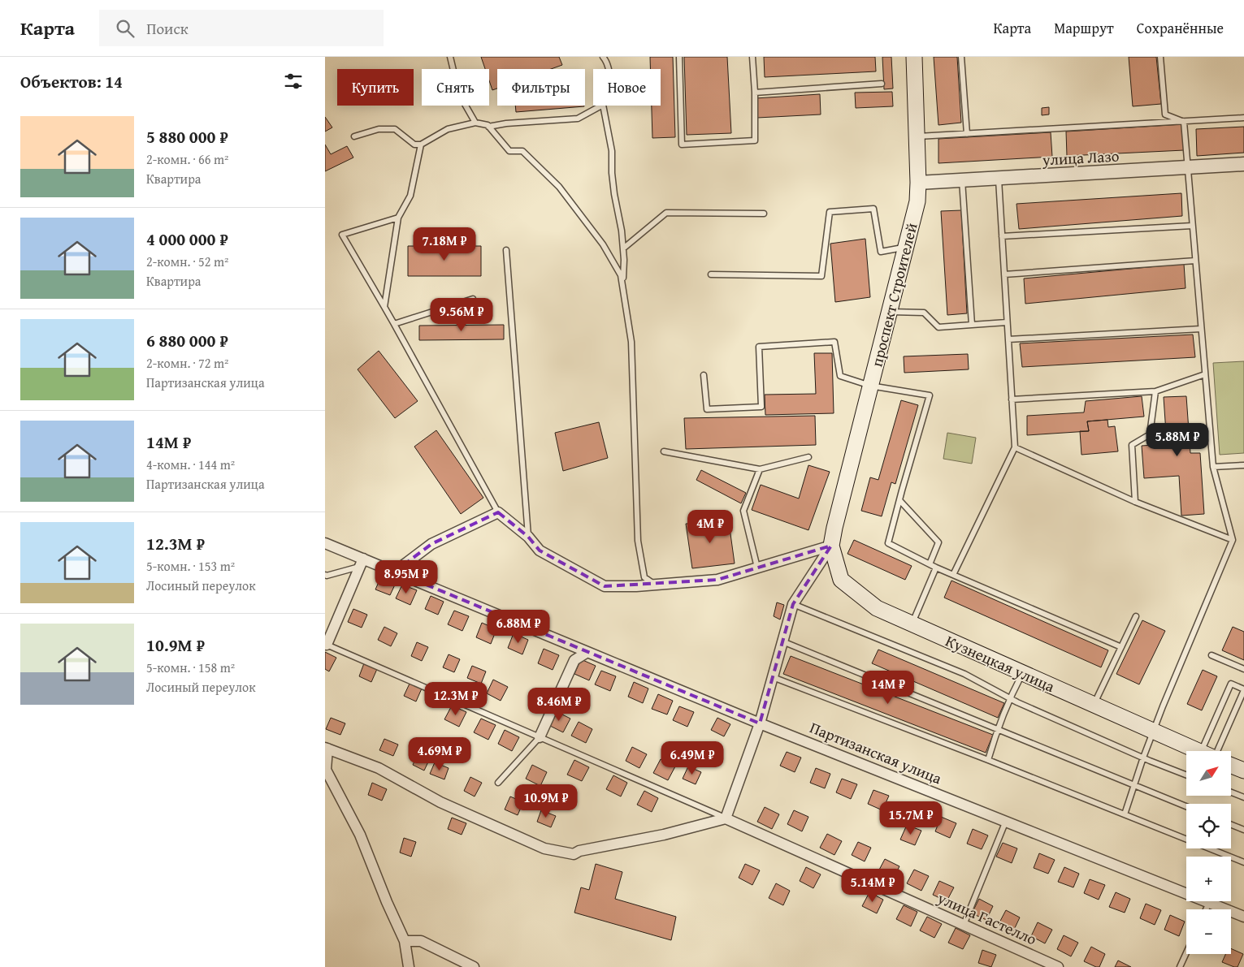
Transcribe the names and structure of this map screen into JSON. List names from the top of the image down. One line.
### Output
{"streets":{"main road":["проспект Строителей","Кузнецкая улица"],"street":["улица Лазо","Партизанская улица","улица Гастелло"]},"crossings":[["улица Лазо","проспект Строителей"],["проспект Строителей","Кузнецкая улица"]],"north":"top right","page":{"header":"Карта","search":"Поиск","nav":["Карта","Маршрут","Сохранённые"],"heading":"Объектов: 14","chip":["Купить","Снять","Фильтры","Новое"],"list":[{"name":"5 880 000 ₽","note":"2-комн. · 66 m² · Квартира"},{"name":"4 000 000 ₽","note":"2-комн. · 52 m² · Квартира"},{"name":"6 880 000 ₽","note":"2-комн. · 72 m² · Партизанская улица"},{"name":"14M ₽","note":"4-комн. · 144 m² · Партизанская улица"},{"name":"12.3M ₽","note":"5-комн. · 153 m² · Лосиный переулок"},{"name":"10.9M ₽","note":"5-комн. · 158 m² · Лосиный переулок"}],"price":["7.18M ₽","9.56M ₽","5.88M ₽","4M ₽","8.95M ₽","6.88M ₽","14M ₽","12.3M ₽","8.46M ₽","4.69M ₽","6.49M ₽","10.9M ₽","15.7M ₽","5.14M ₽"],"map_buttons":["+","−"]}}
